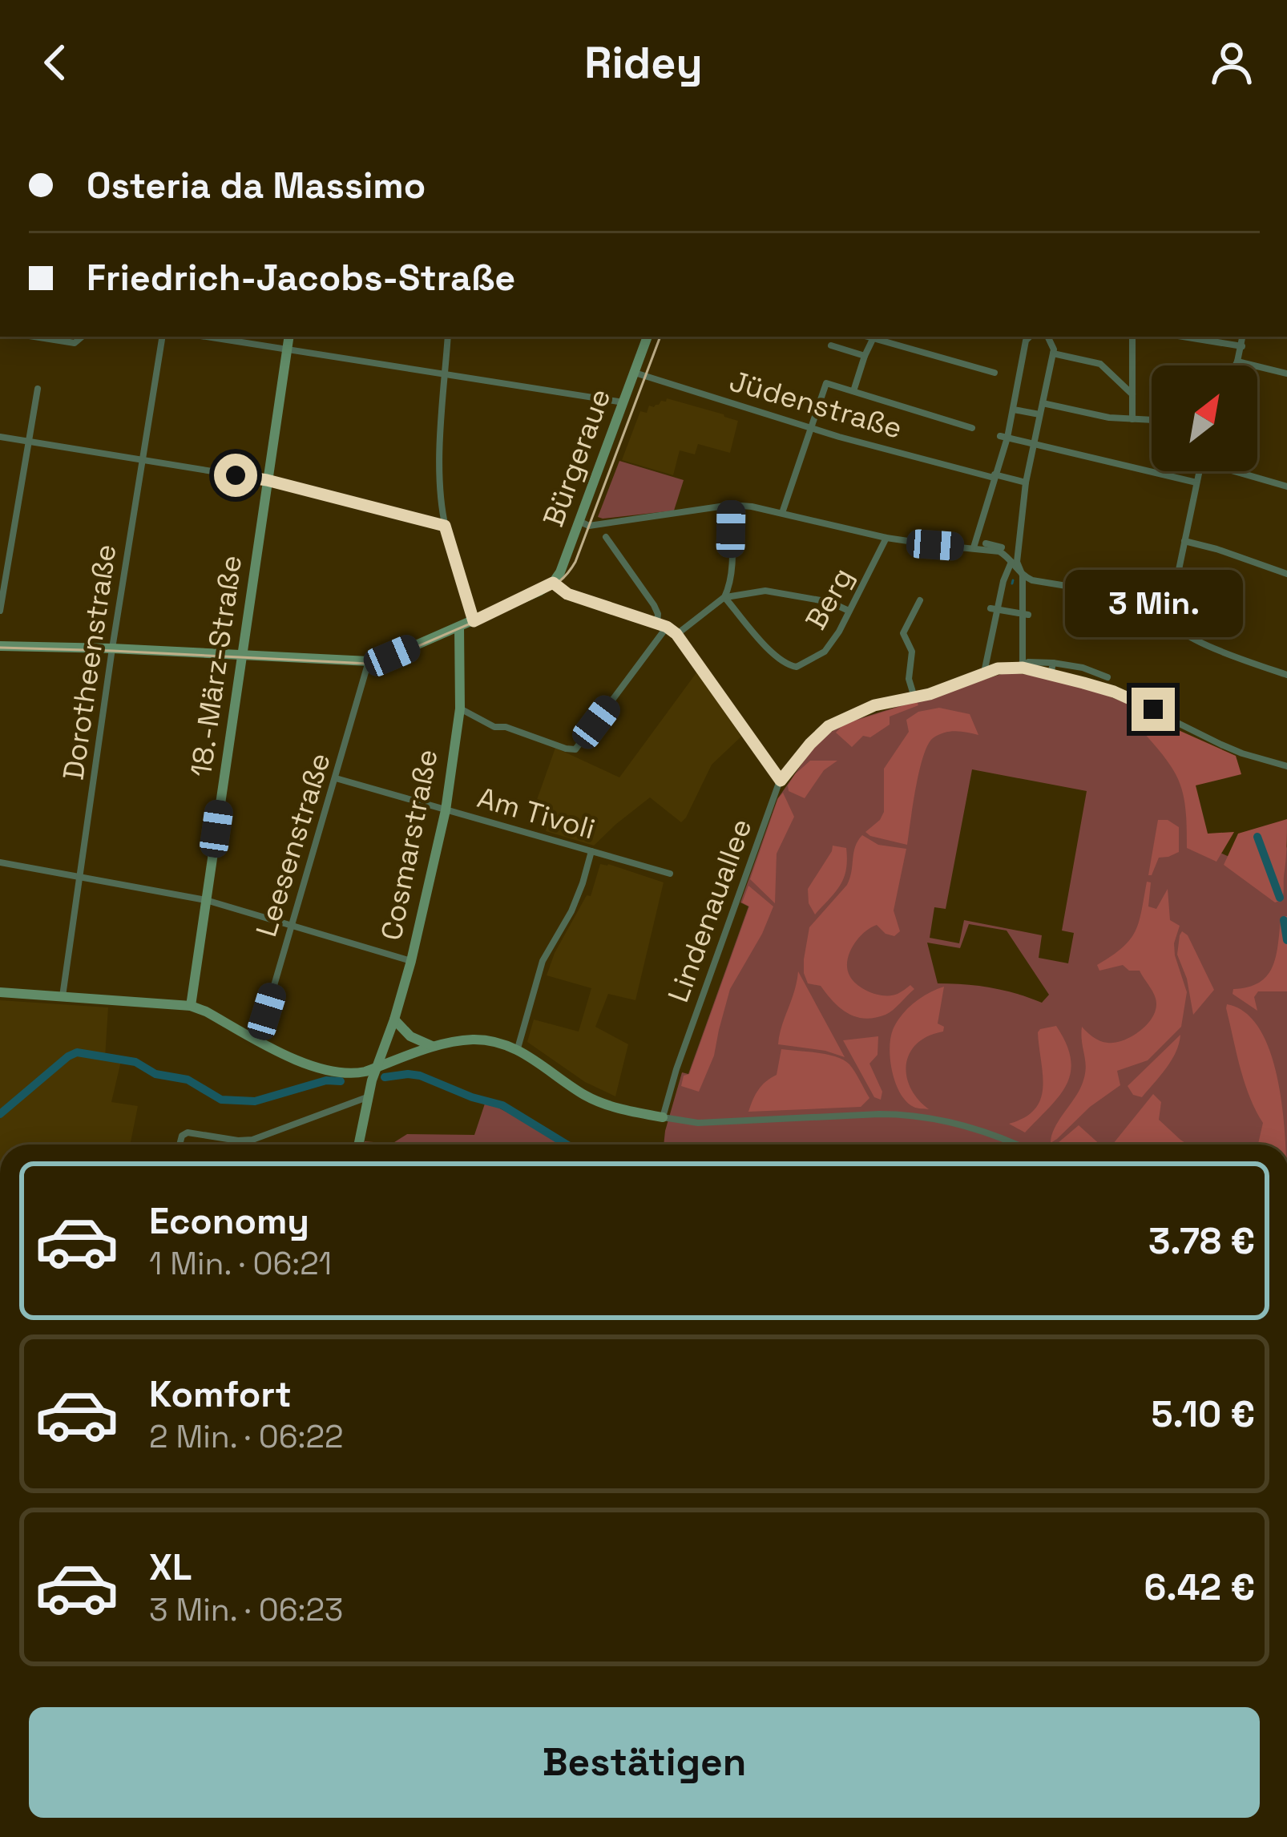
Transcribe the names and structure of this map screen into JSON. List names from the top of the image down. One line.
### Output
{"streets":{"street":["Jüdenstraße","Bürgeraue","Berg","Dorotheenstraße","18.-März-Straße","Am Tivoli","Leesenstraße","Cosmarstraße","Lindenauallee"]},"crossings":[["Jüdenstraße","Bürgeraue"],["Am Tivoli","Leesenstraße"],["Am Tivoli","Cosmarstraße"]],"north":"top right","page":{"header":"Ridey","banner":["Osteria da Massimo","Friedrich-Jacobs-Straße"],"bubble":"3 Min.","list":[{"name":"Economy","note":"1 Min. · 06:21","value":"3.78 €"},{"name":"Komfort","note":"2 Min. · 06:22","value":"5.10 €"},{"name":"XL","note":"3 Min. · 06:23","value":"6.42 €"}],"buttons":"Bestätigen"}}
